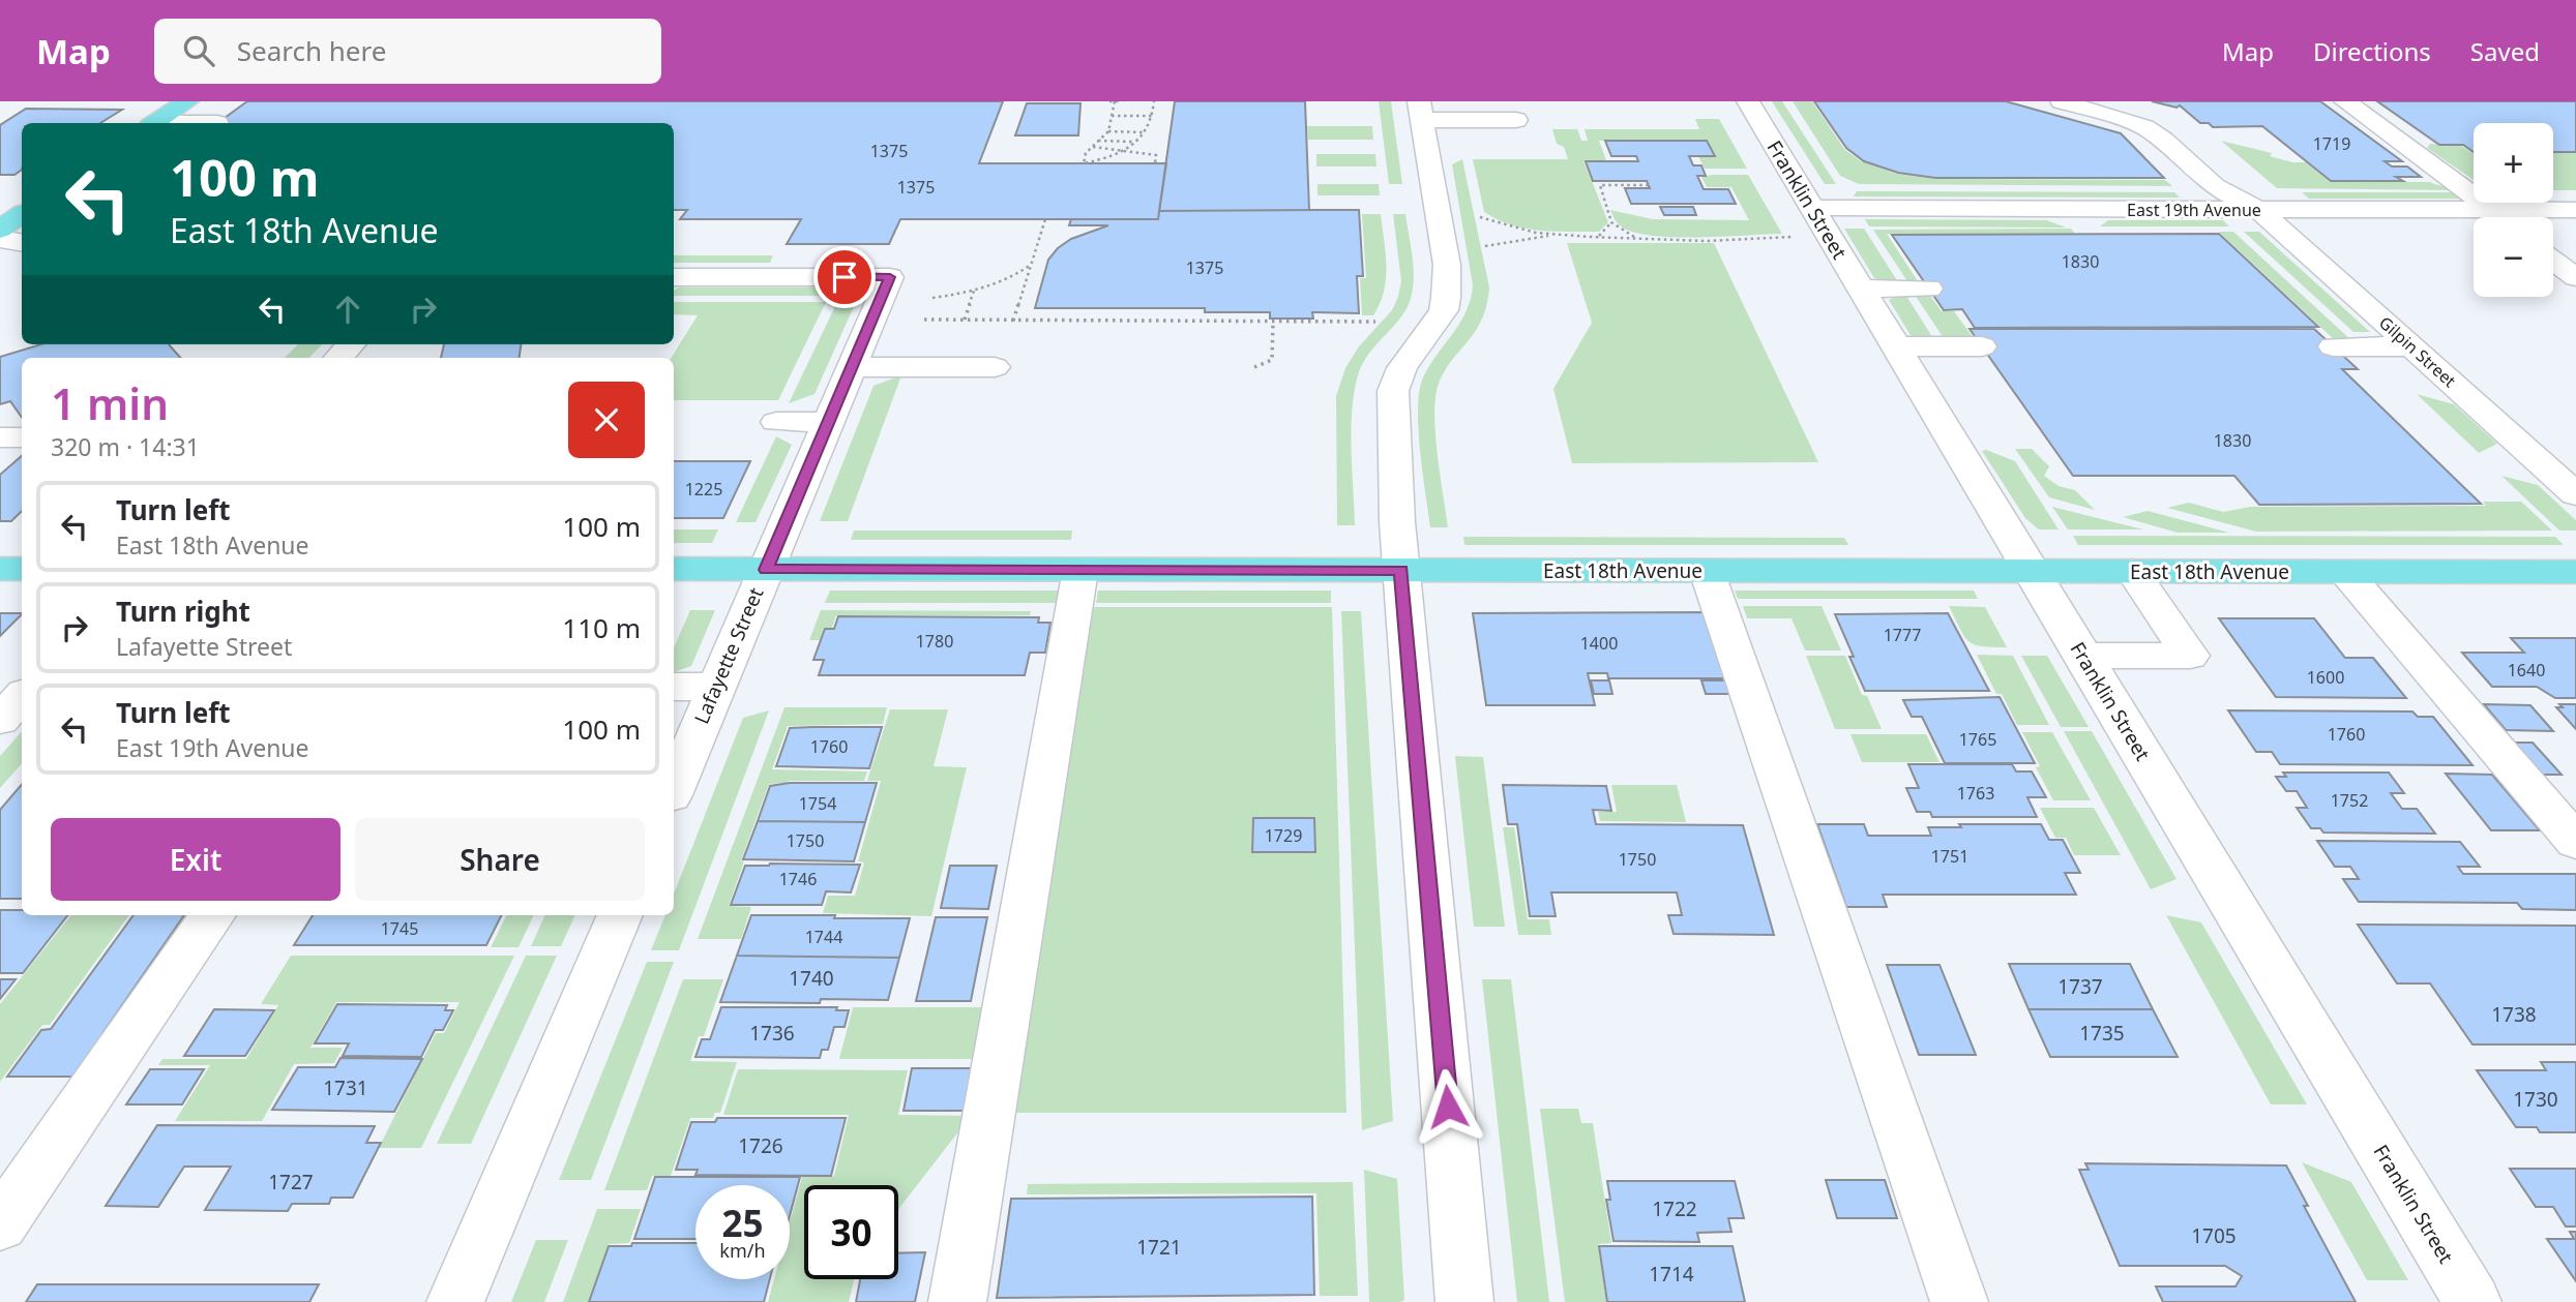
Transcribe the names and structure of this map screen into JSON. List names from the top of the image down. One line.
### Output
{"streets":{"main road":["East 18th Avenue"],"street":["Franklin Street","East 19th Avenue","Gilpin Street","Lafayette Street"]},"crossings":[["Franklin Street","East 19th Avenue"],["Franklin Street","East 18th Avenue"],["East 19th Avenue","Gilpin Street"],["East 18th Avenue","Lafayette Street"]],"house_numbers":["1719","1375","1375","1830","1375","1830","1225","1777","1780","1400","1640","1600","1760","1765","1760","1763","1752","1754","1729","1750","1751","1750","1746","1745","1744","1740","1737","1738","1736","1735","1731","1730","1726","1727","1722","1705","1721","1714"],"page":{"header":"Map","search":"Search here","nav":["Map","Directions","Saved"],"map_buttons":["+","−"],"turn":["100 m","East 18th Avenue"],"heading":["1 min","320 m · 14:31"],"list":[{"name":"Turn left","note":"East 18th Avenue","value":"100 m"},{"name":"Turn right","note":"Lafayette Street","value":"110 m"},{"name":"Turn left","note":"East 19th Avenue","value":"100 m"}],"buttons":["Exit","Share"],"speed":"25 km/h","limit":"30"}}
